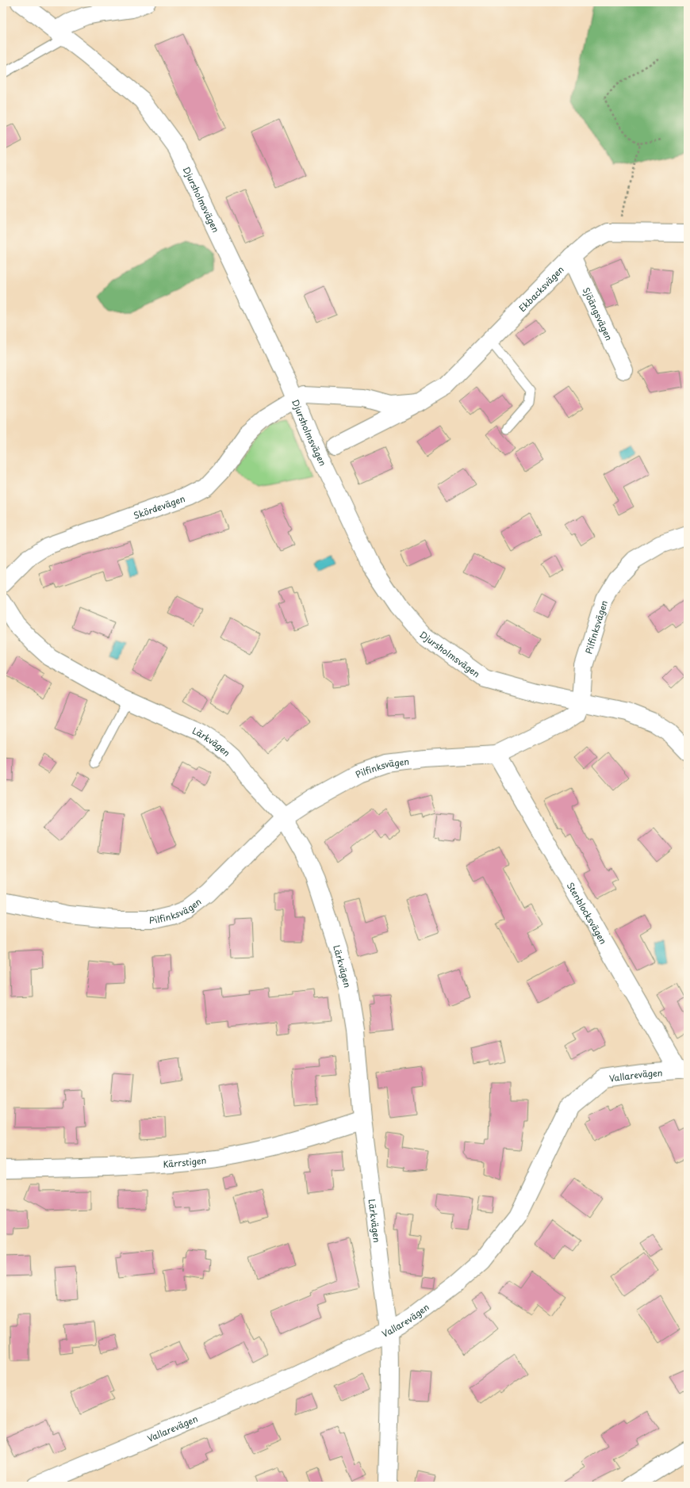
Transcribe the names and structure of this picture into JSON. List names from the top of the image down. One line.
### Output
{"streets":{"street":["Djursholmsvägen","Ekbacksvägen","Sjöängsvägen","Skördevägen","Pilfinksvägen","Lärkvägen","Stenblocksvägen","Vallarevägen","Kärrstigen"]},"crossings":[["Djursholmsvägen","Ekbacksvägen"],["Djursholmsvägen","Skördevägen"],["Djursholmsvägen","Pilfinksvägen"],["Ekbacksvägen","Sjöängsvägen"],["Ekbacksvägen","Skördevägen"],["Pilfinksvägen","Lärkvägen"],["Pilfinksvägen","Stenblocksvägen"],["Lärkvägen","Vallarevägen"],["Lärkvägen","Kärrstigen"],["Stenblocksvägen","Vallarevägen"]]}
